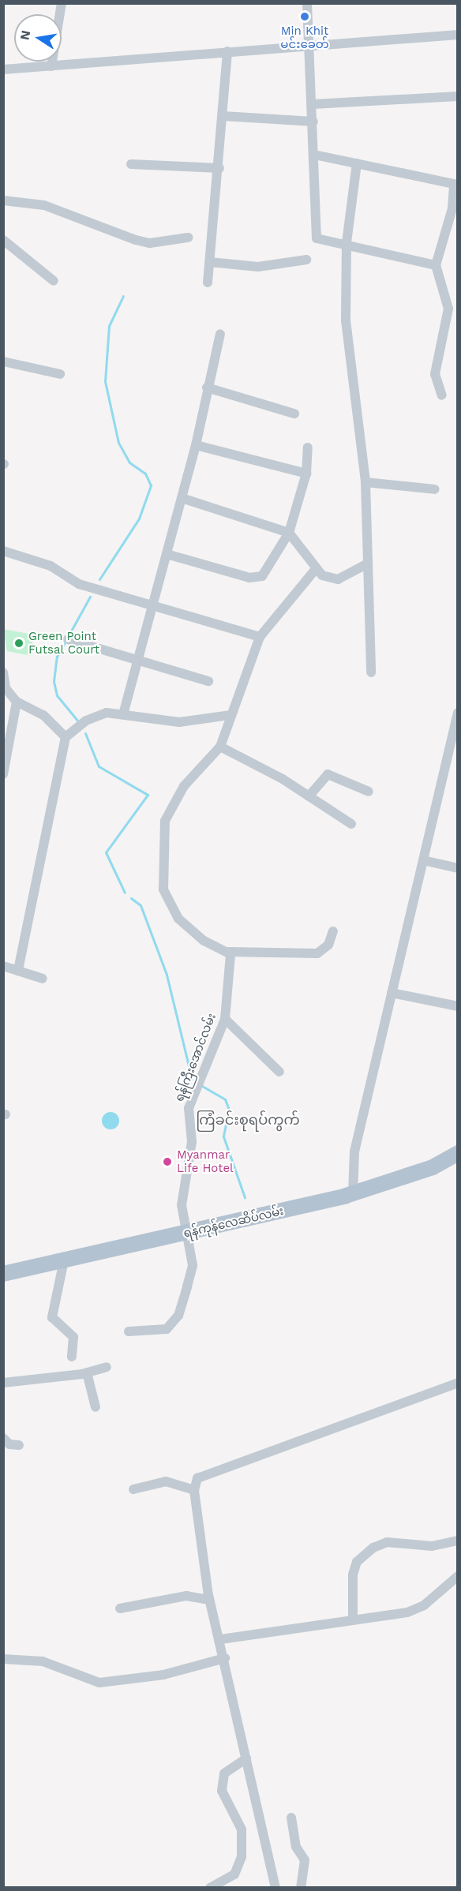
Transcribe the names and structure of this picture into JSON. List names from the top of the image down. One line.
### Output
{"streets":{"main road":["ရန်ကုန်လေဆိပ်လမ်း"],"street":["ရန်ကြီးအောင်လမ်း"]},"crossings":[["ရန်ကြီးအောင်လမ်း","ရန်ကုန်လေဆိပ်လမ်း"]],"districts":["ကြံခင်းစုရပ်ကွက်"],"places":["Min Khit မင်းခေတ်","Green Point Futsal Court","Myanmar Life Hotel"],"north":"left"}
